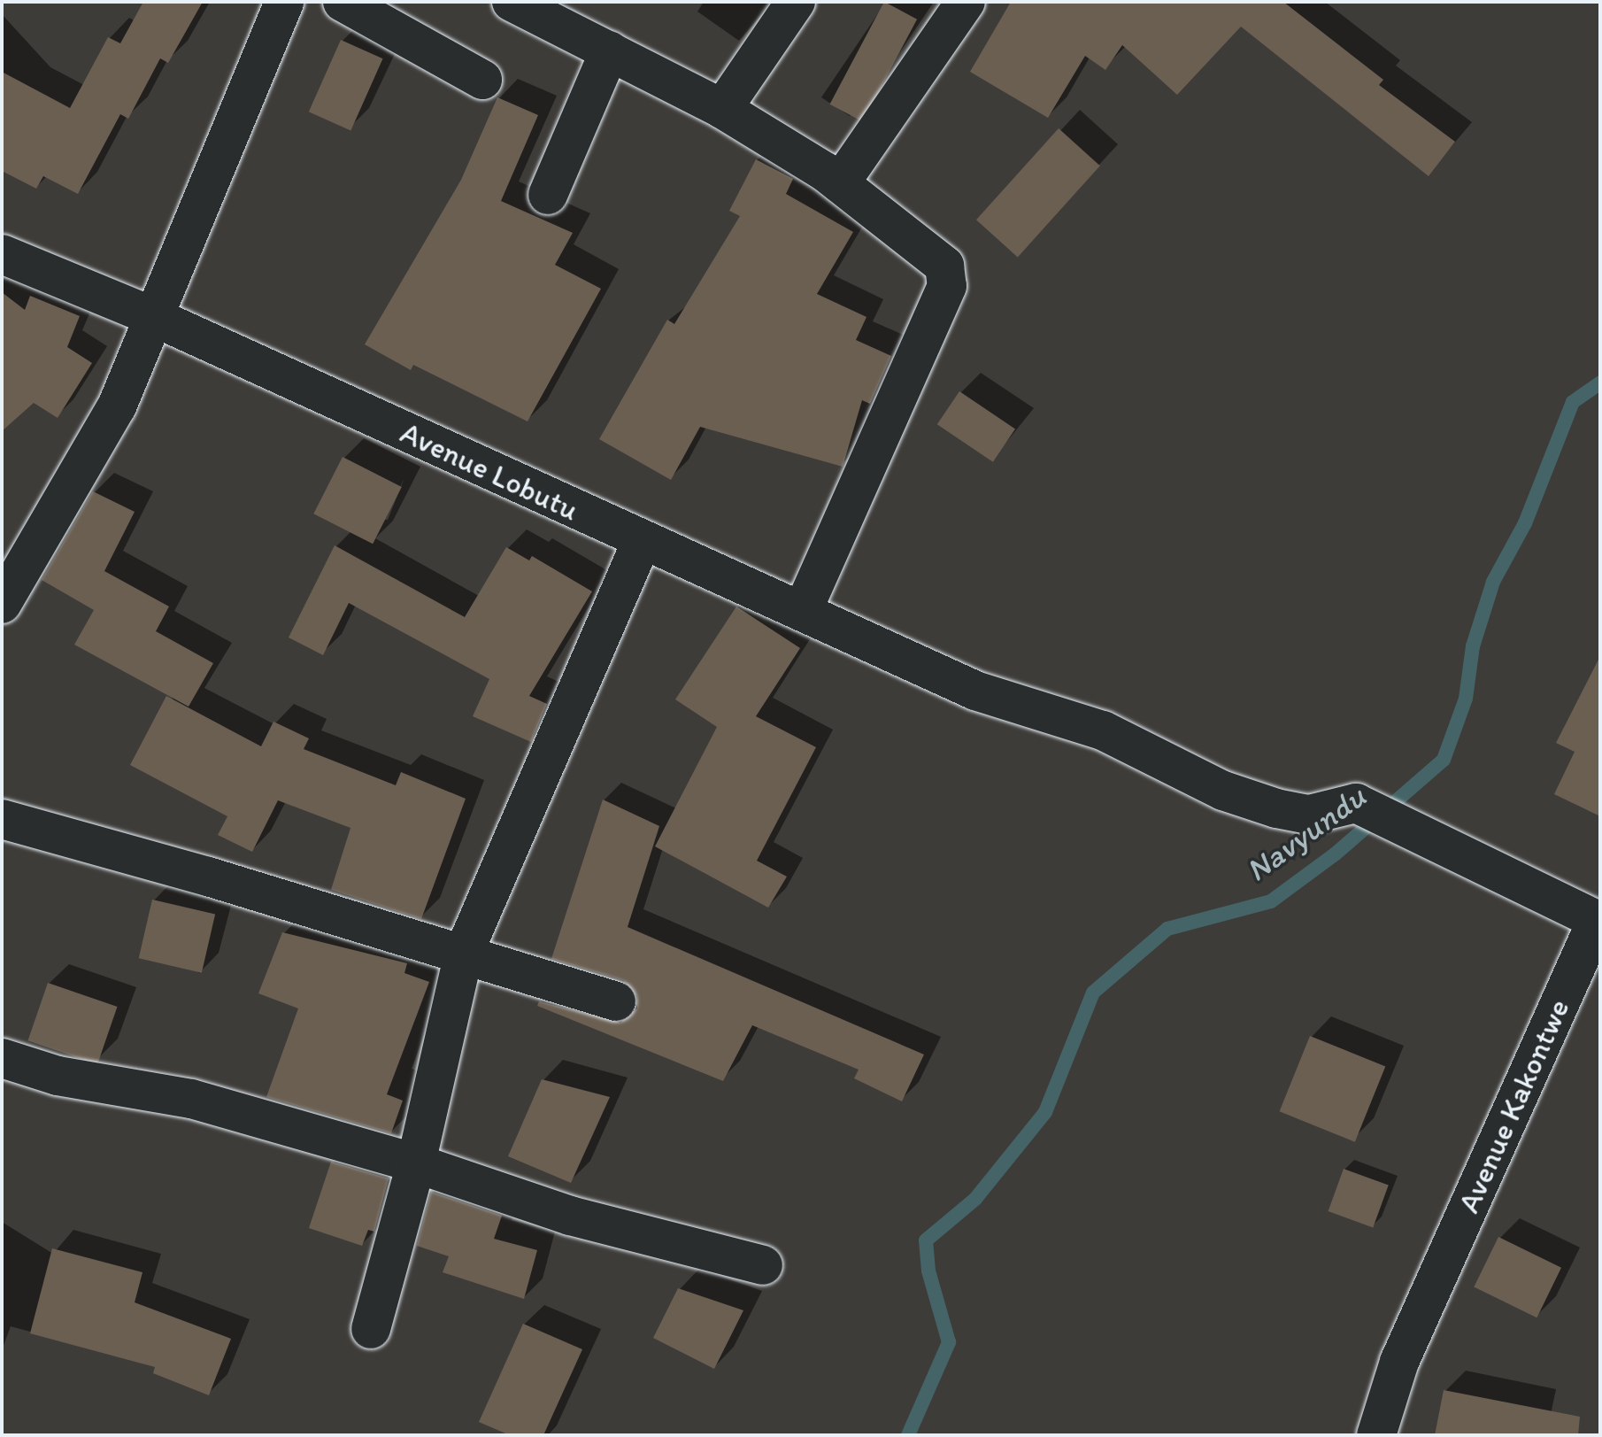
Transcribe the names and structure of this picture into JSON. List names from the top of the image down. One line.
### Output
{"streets":{"street":["Avenue Lobutu","Avenue Kakontwe"]},"crossings":[["Avenue Lobutu","Avenue Kakontwe"]],"water":["Navyundu"]}
